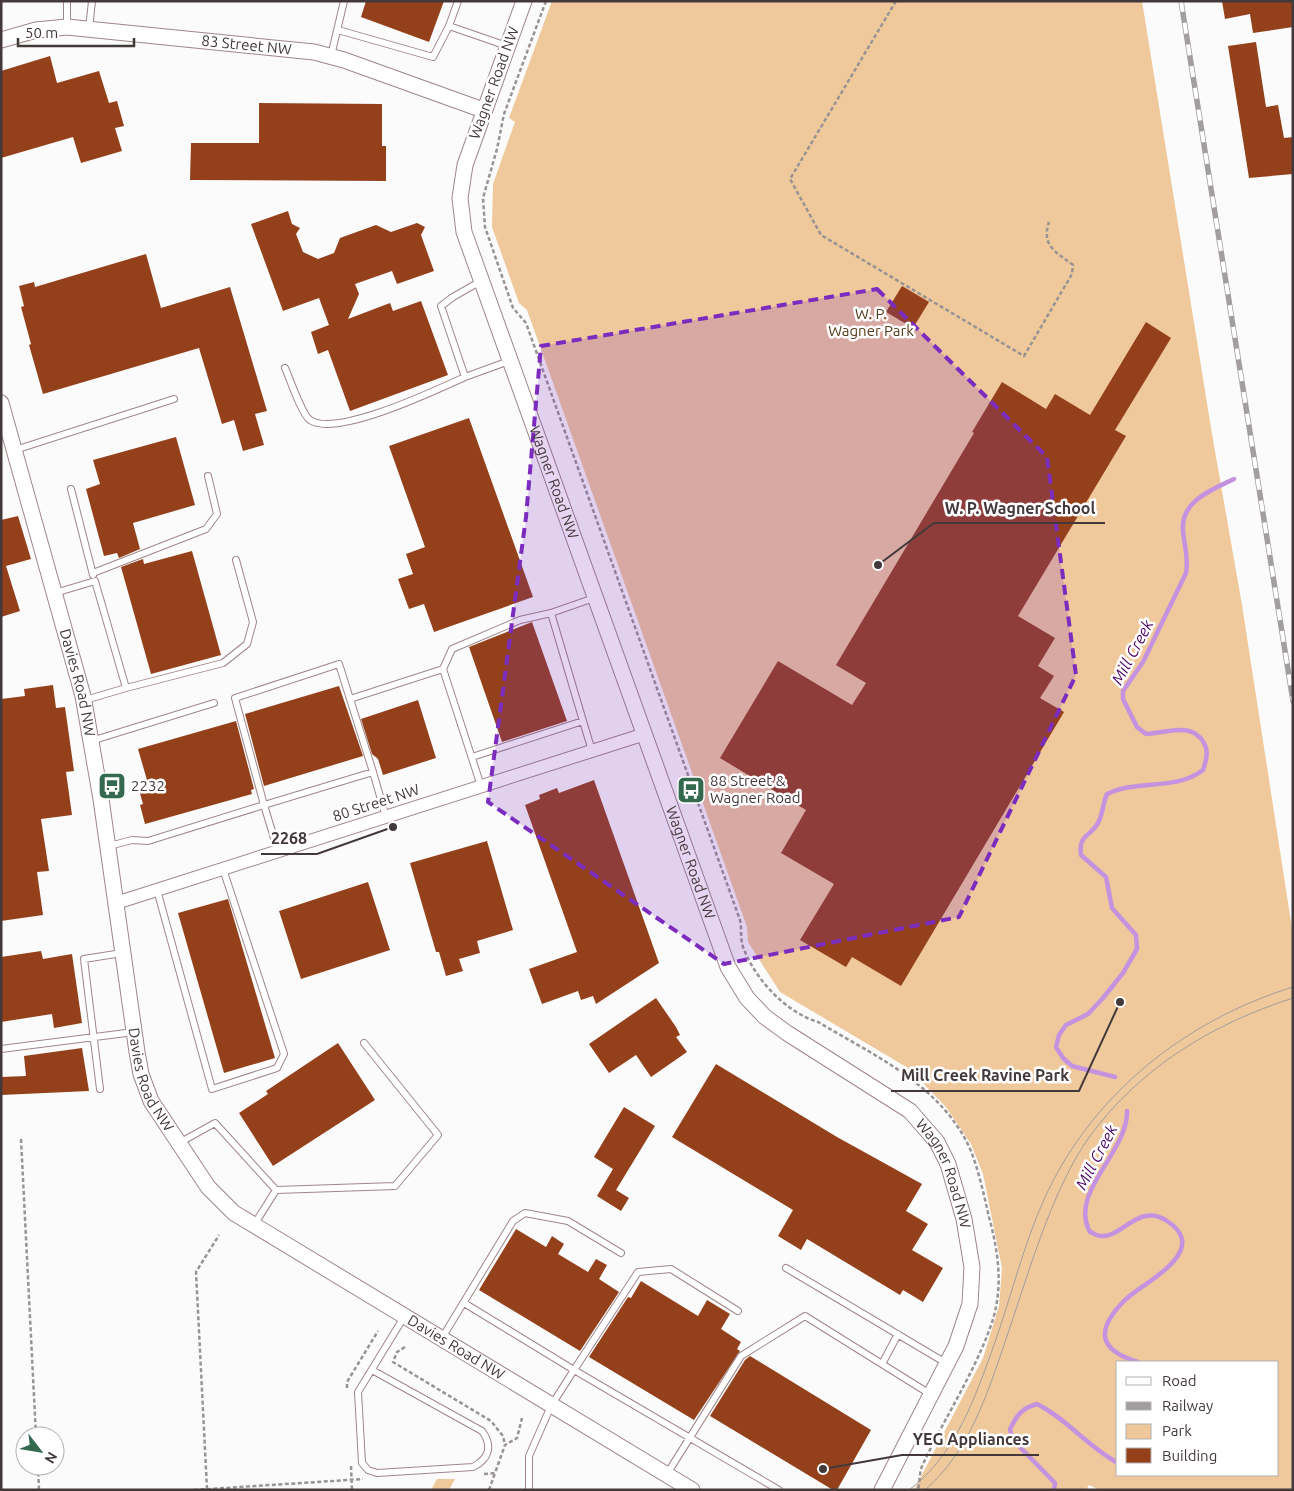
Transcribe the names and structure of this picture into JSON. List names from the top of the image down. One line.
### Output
{"streets":{"street":["83 Street NW","Wagner Road NW","Davies Road NW","80 Street NW"]},"crossings":[["83 Street NW","Wagner Road NW"],["Wagner Road NW","80 Street NW"],["Davies Road NW","80 Street NW"]],"water":["Mill Creek"],"parks":["W. P. Wagner Park"],"places":{"other":["W. P. Wagner School","2268","Mill Creek Ravine Park","YEG Appliances"],"bus stop":["2232","88 Street & Wagner Road"]},"legend":["Road","Railway","Park","Building"],"scale_bar":"50 m","north":"bottom right"}
